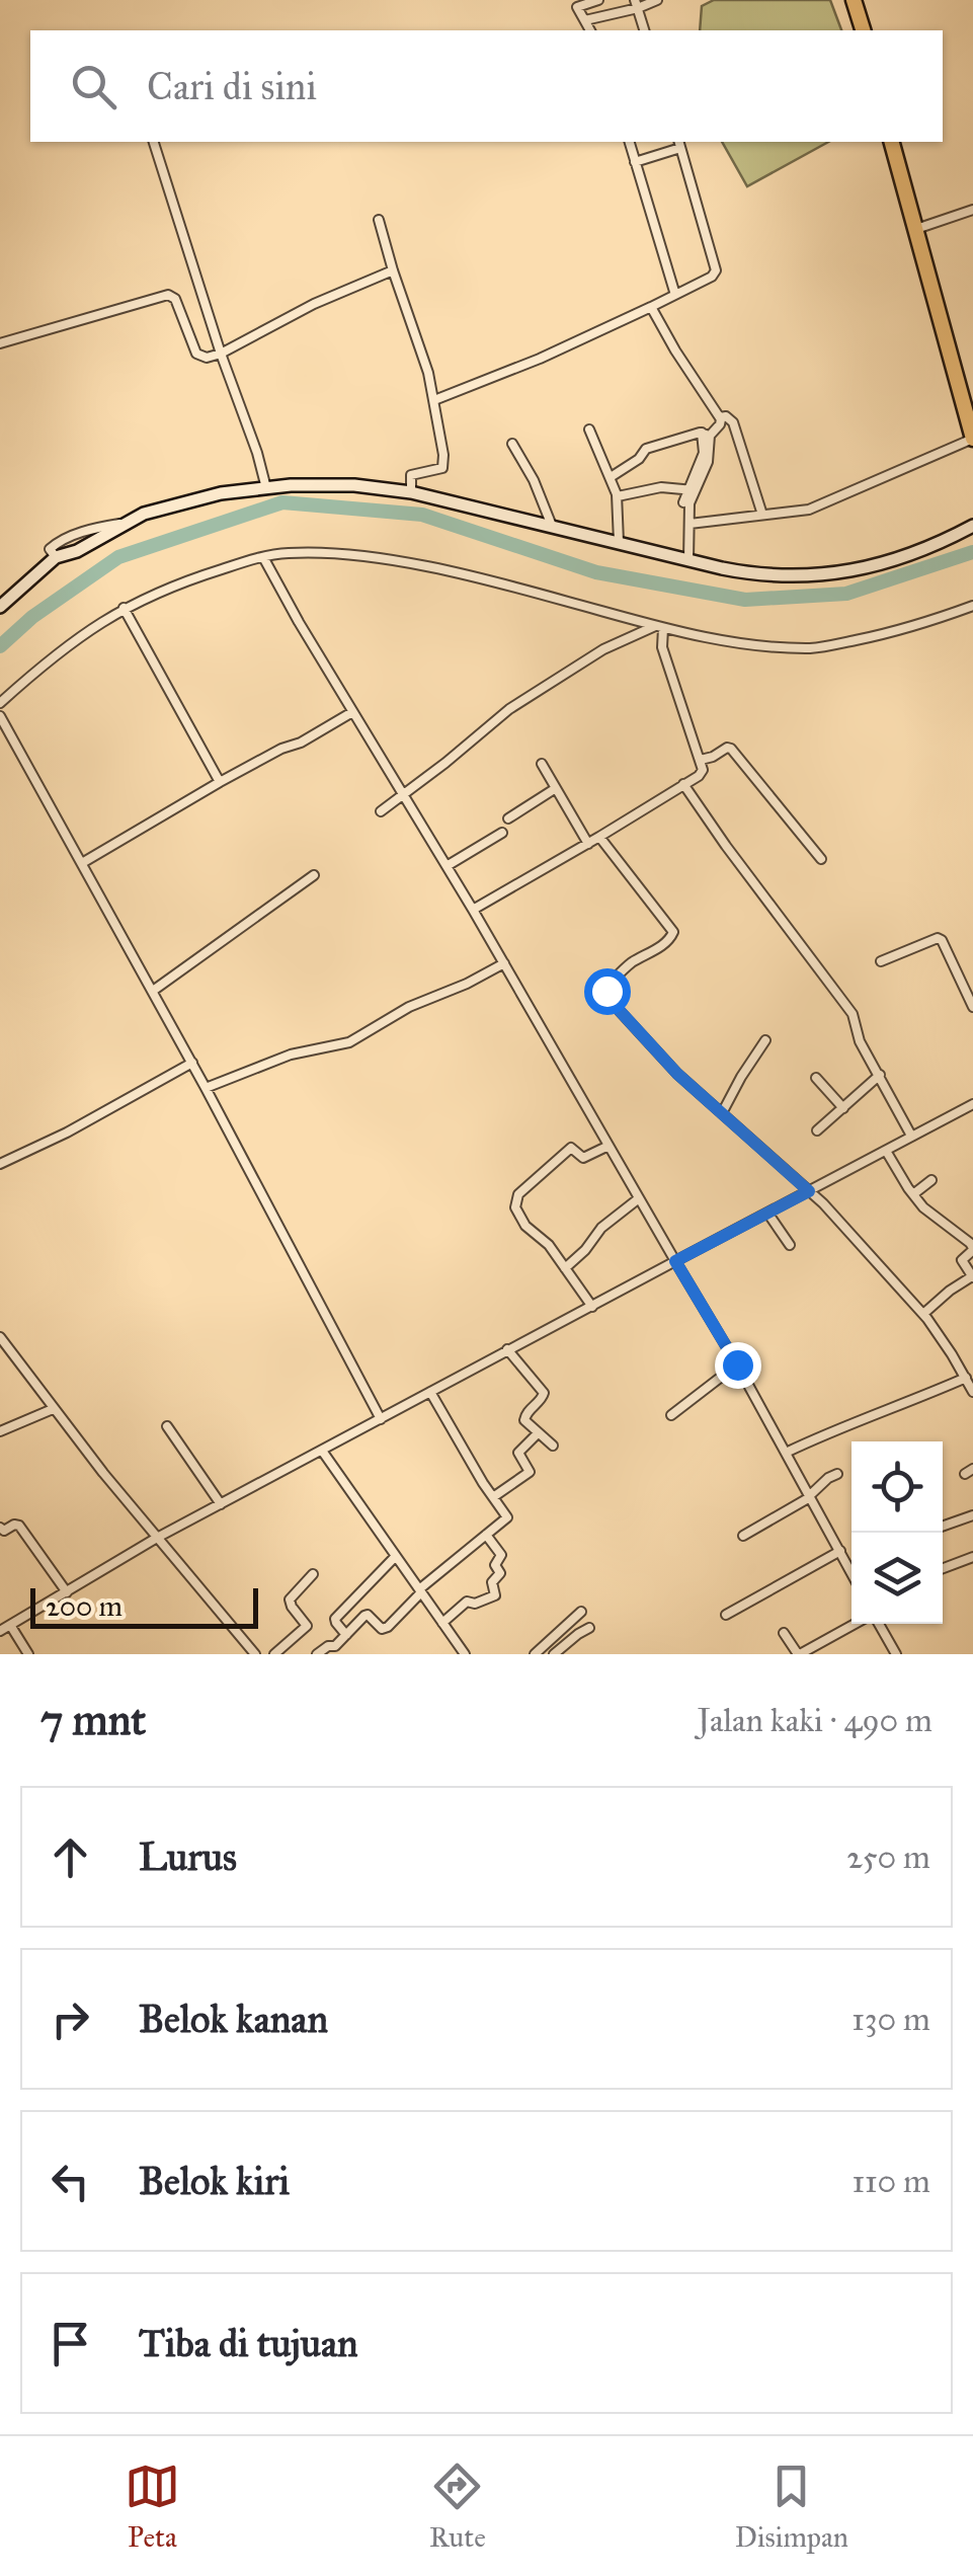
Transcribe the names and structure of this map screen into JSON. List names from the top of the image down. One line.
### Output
{"scale_bar":"200 m","page":{"search":"Cari di sini","scale":"200 m","heading":["7 mnt","Jalan kaki · 490 m"],"list":[["Lurus","250 m"],["Belok kanan","130 m"],["Belok kiri","110 m"],"Tiba di tujuan"],"nav":["Peta","Rute","Disimpan"]}}
